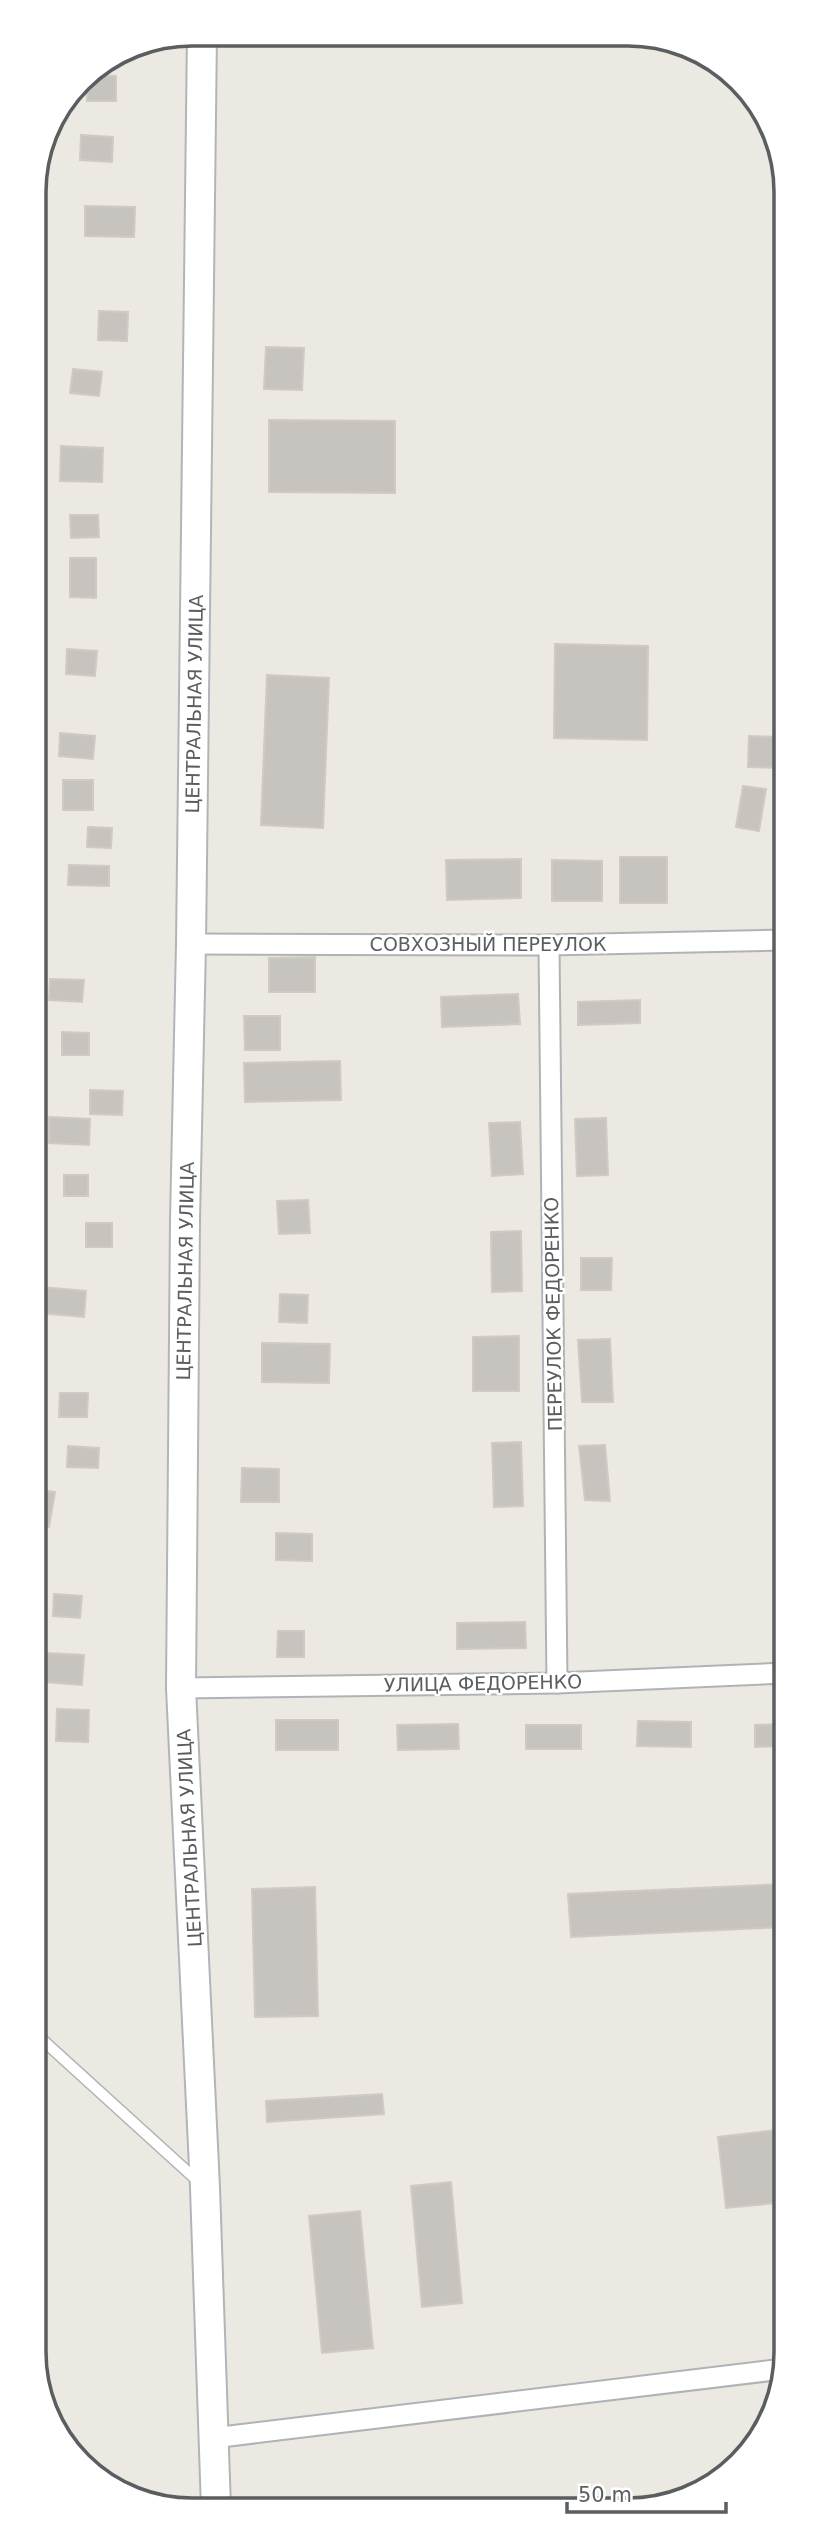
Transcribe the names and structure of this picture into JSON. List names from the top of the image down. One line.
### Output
{"streets":{"street":["ЦЕНТРАЛЬНАЯ УЛИЦА","СОВХОЗНЫЙ ПЕРЕУЛОК","ПЕРЕУЛОК ФЕДОРЕНКО","УЛИЦА ФЕДОРЕНКО"]},"crossings":[["ЦЕНТРАЛЬНАЯ УЛИЦА","СОВХОЗНЫЙ ПЕРЕУЛОК"],["ЦЕНТРАЛЬНАЯ УЛИЦА","УЛИЦА ФЕДОРЕНКО"],["СОВХОЗНЫЙ ПЕРЕУЛОК","ПЕРЕУЛОК ФЕДОРЕНКО"],["ПЕРЕУЛОК ФЕДОРЕНКО","УЛИЦА ФЕДОРЕНКО"]],"scale_bar":"50 m"}
